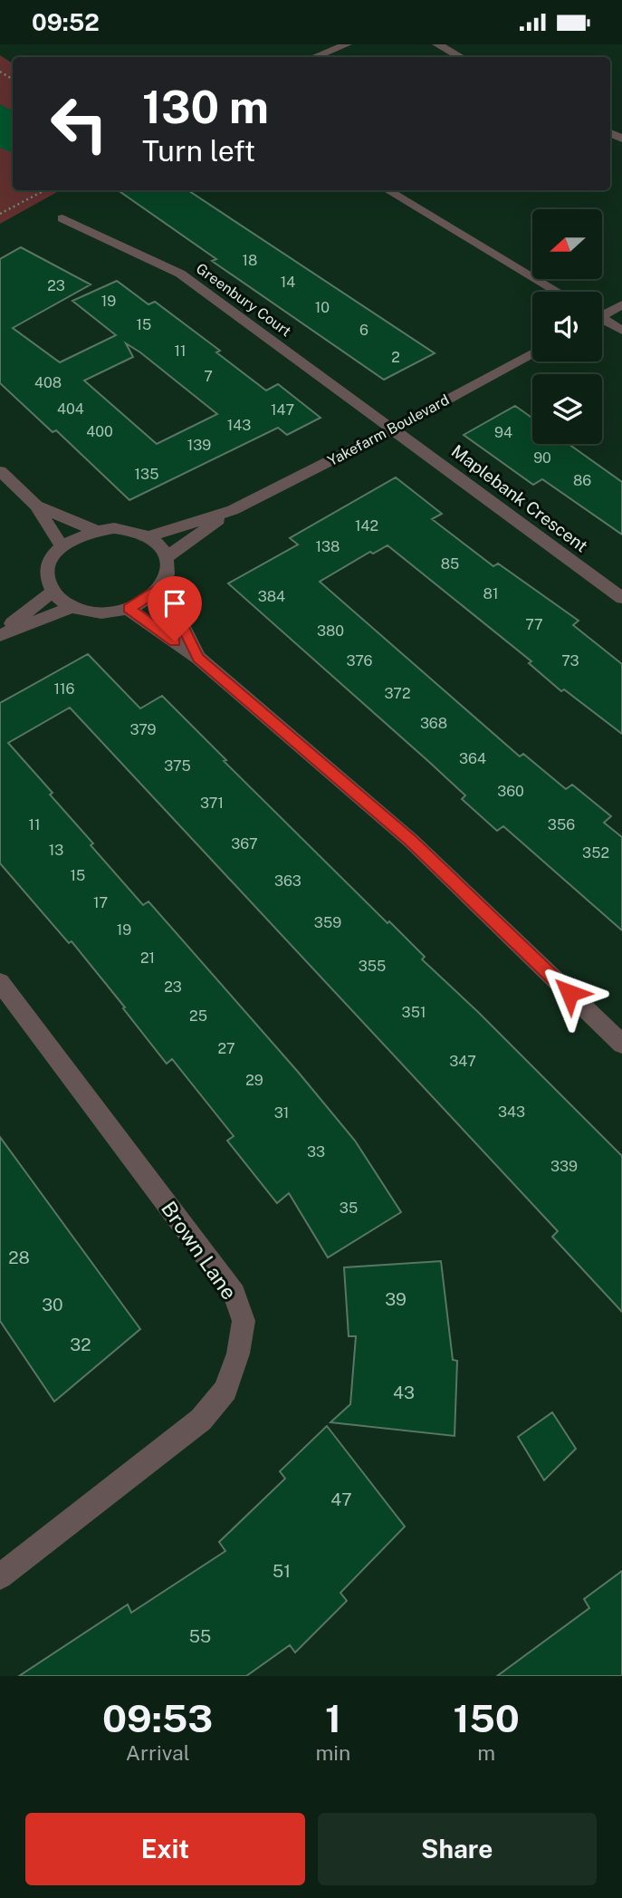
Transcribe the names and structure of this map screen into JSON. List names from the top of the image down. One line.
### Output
{"streets":{"street":["Greenbury Court","Yakefarm Boulevard","Maplebank Crescent","Brown Lane"]},"crossings":[["Greenbury Court","Yakefarm Boulevard"],["Greenbury Court","Maplebank Crescent"],["Yakefarm Boulevard","Maplebank Crescent"]],"house_numbers":["18","14","23","19","10","15","6","11","2","7","408","404","147","143","400","94","139","90","135","86","142","138","85","81","384","77","380","376","73","116","372","368","379","364","375","360","371","11","356","367","13","352","15","363","17","359","19","21","355","23","351","25","27","347","29","343","31","33","339","35","28","39","30","32","43","47","51","55"],"north":"left","page":{"status":"09:52","turn":["130 m","Turn left"],"eta":["09:53","Arrival","1","min","150","m"],"buttons":["Exit","Share"]}}
